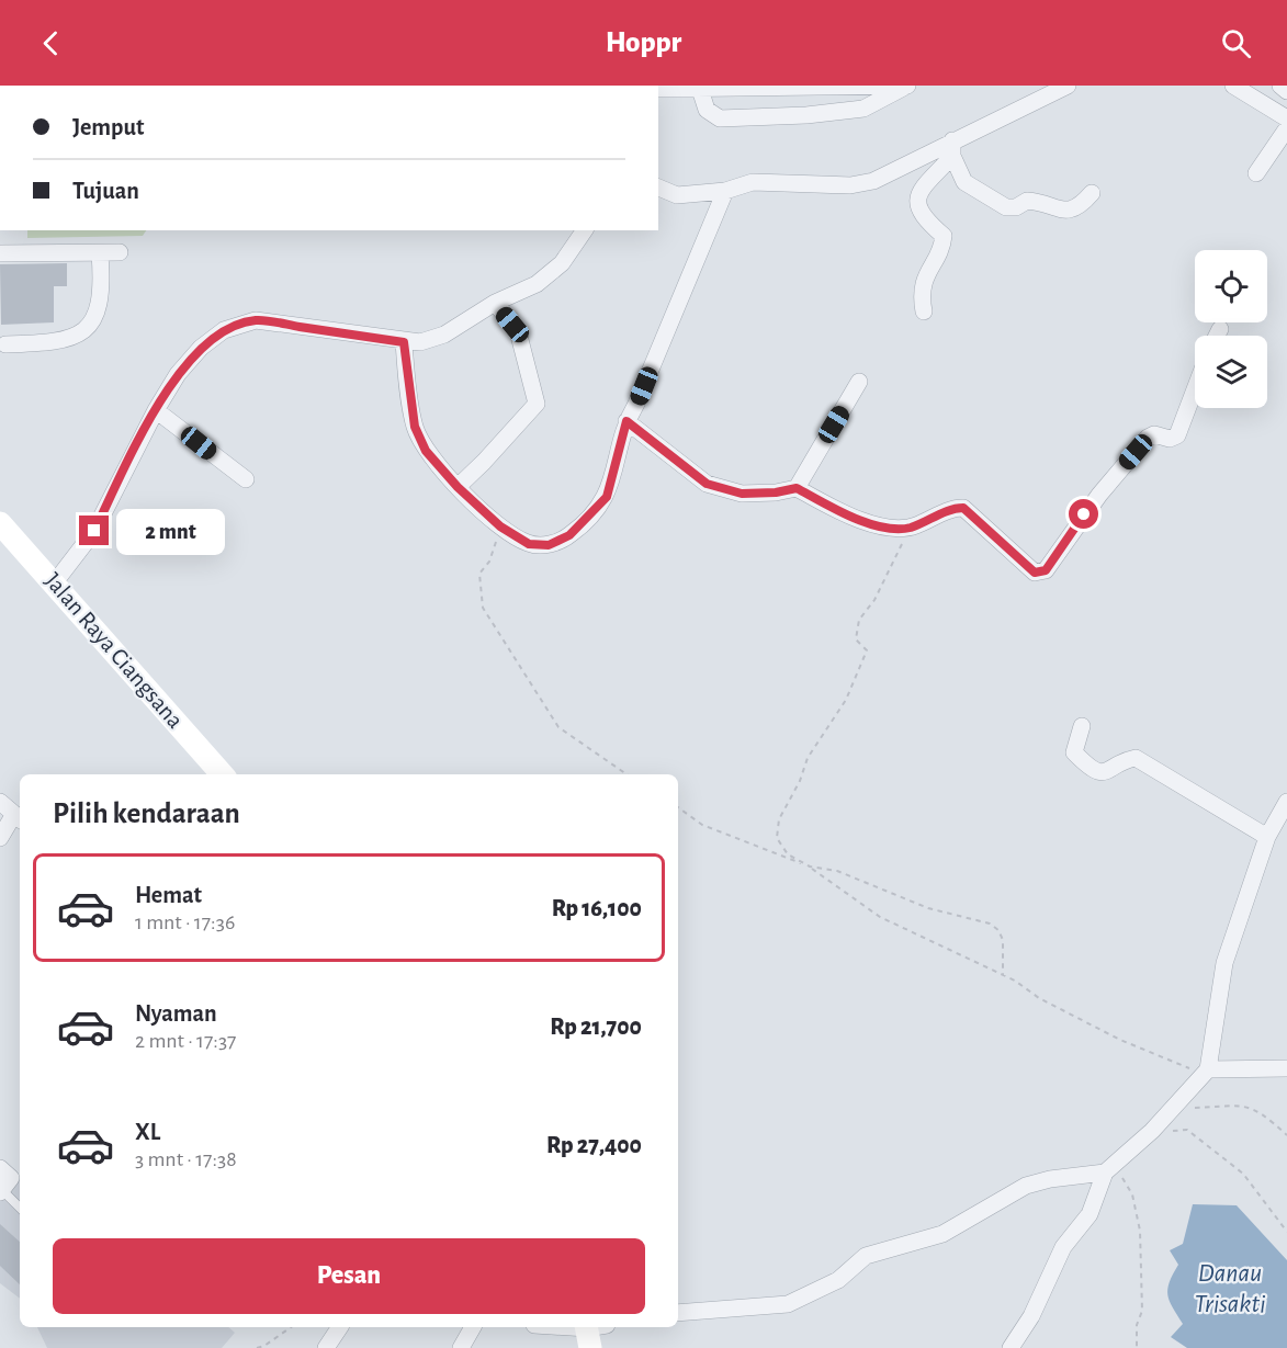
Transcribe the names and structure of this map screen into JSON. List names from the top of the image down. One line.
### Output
{"streets":{"main road":["Jalan Raya Ciangsana"]},"water":["Danau Trisakti"],"page":{"header":"Hoppr","banner":["Jemput","Tujuan"],"bubble":"2 mnt","heading":"Pilih kendaraan","list":[{"name":"Hemat","note":"1 mnt · 17:36","value":"Rp 16,100"},{"name":"Nyaman","note":"2 mnt · 17:37","value":"Rp 21,700"},{"name":"XL","note":"3 mnt · 17:38","value":"Rp 27,400"}],"buttons":"Pesan"}}
